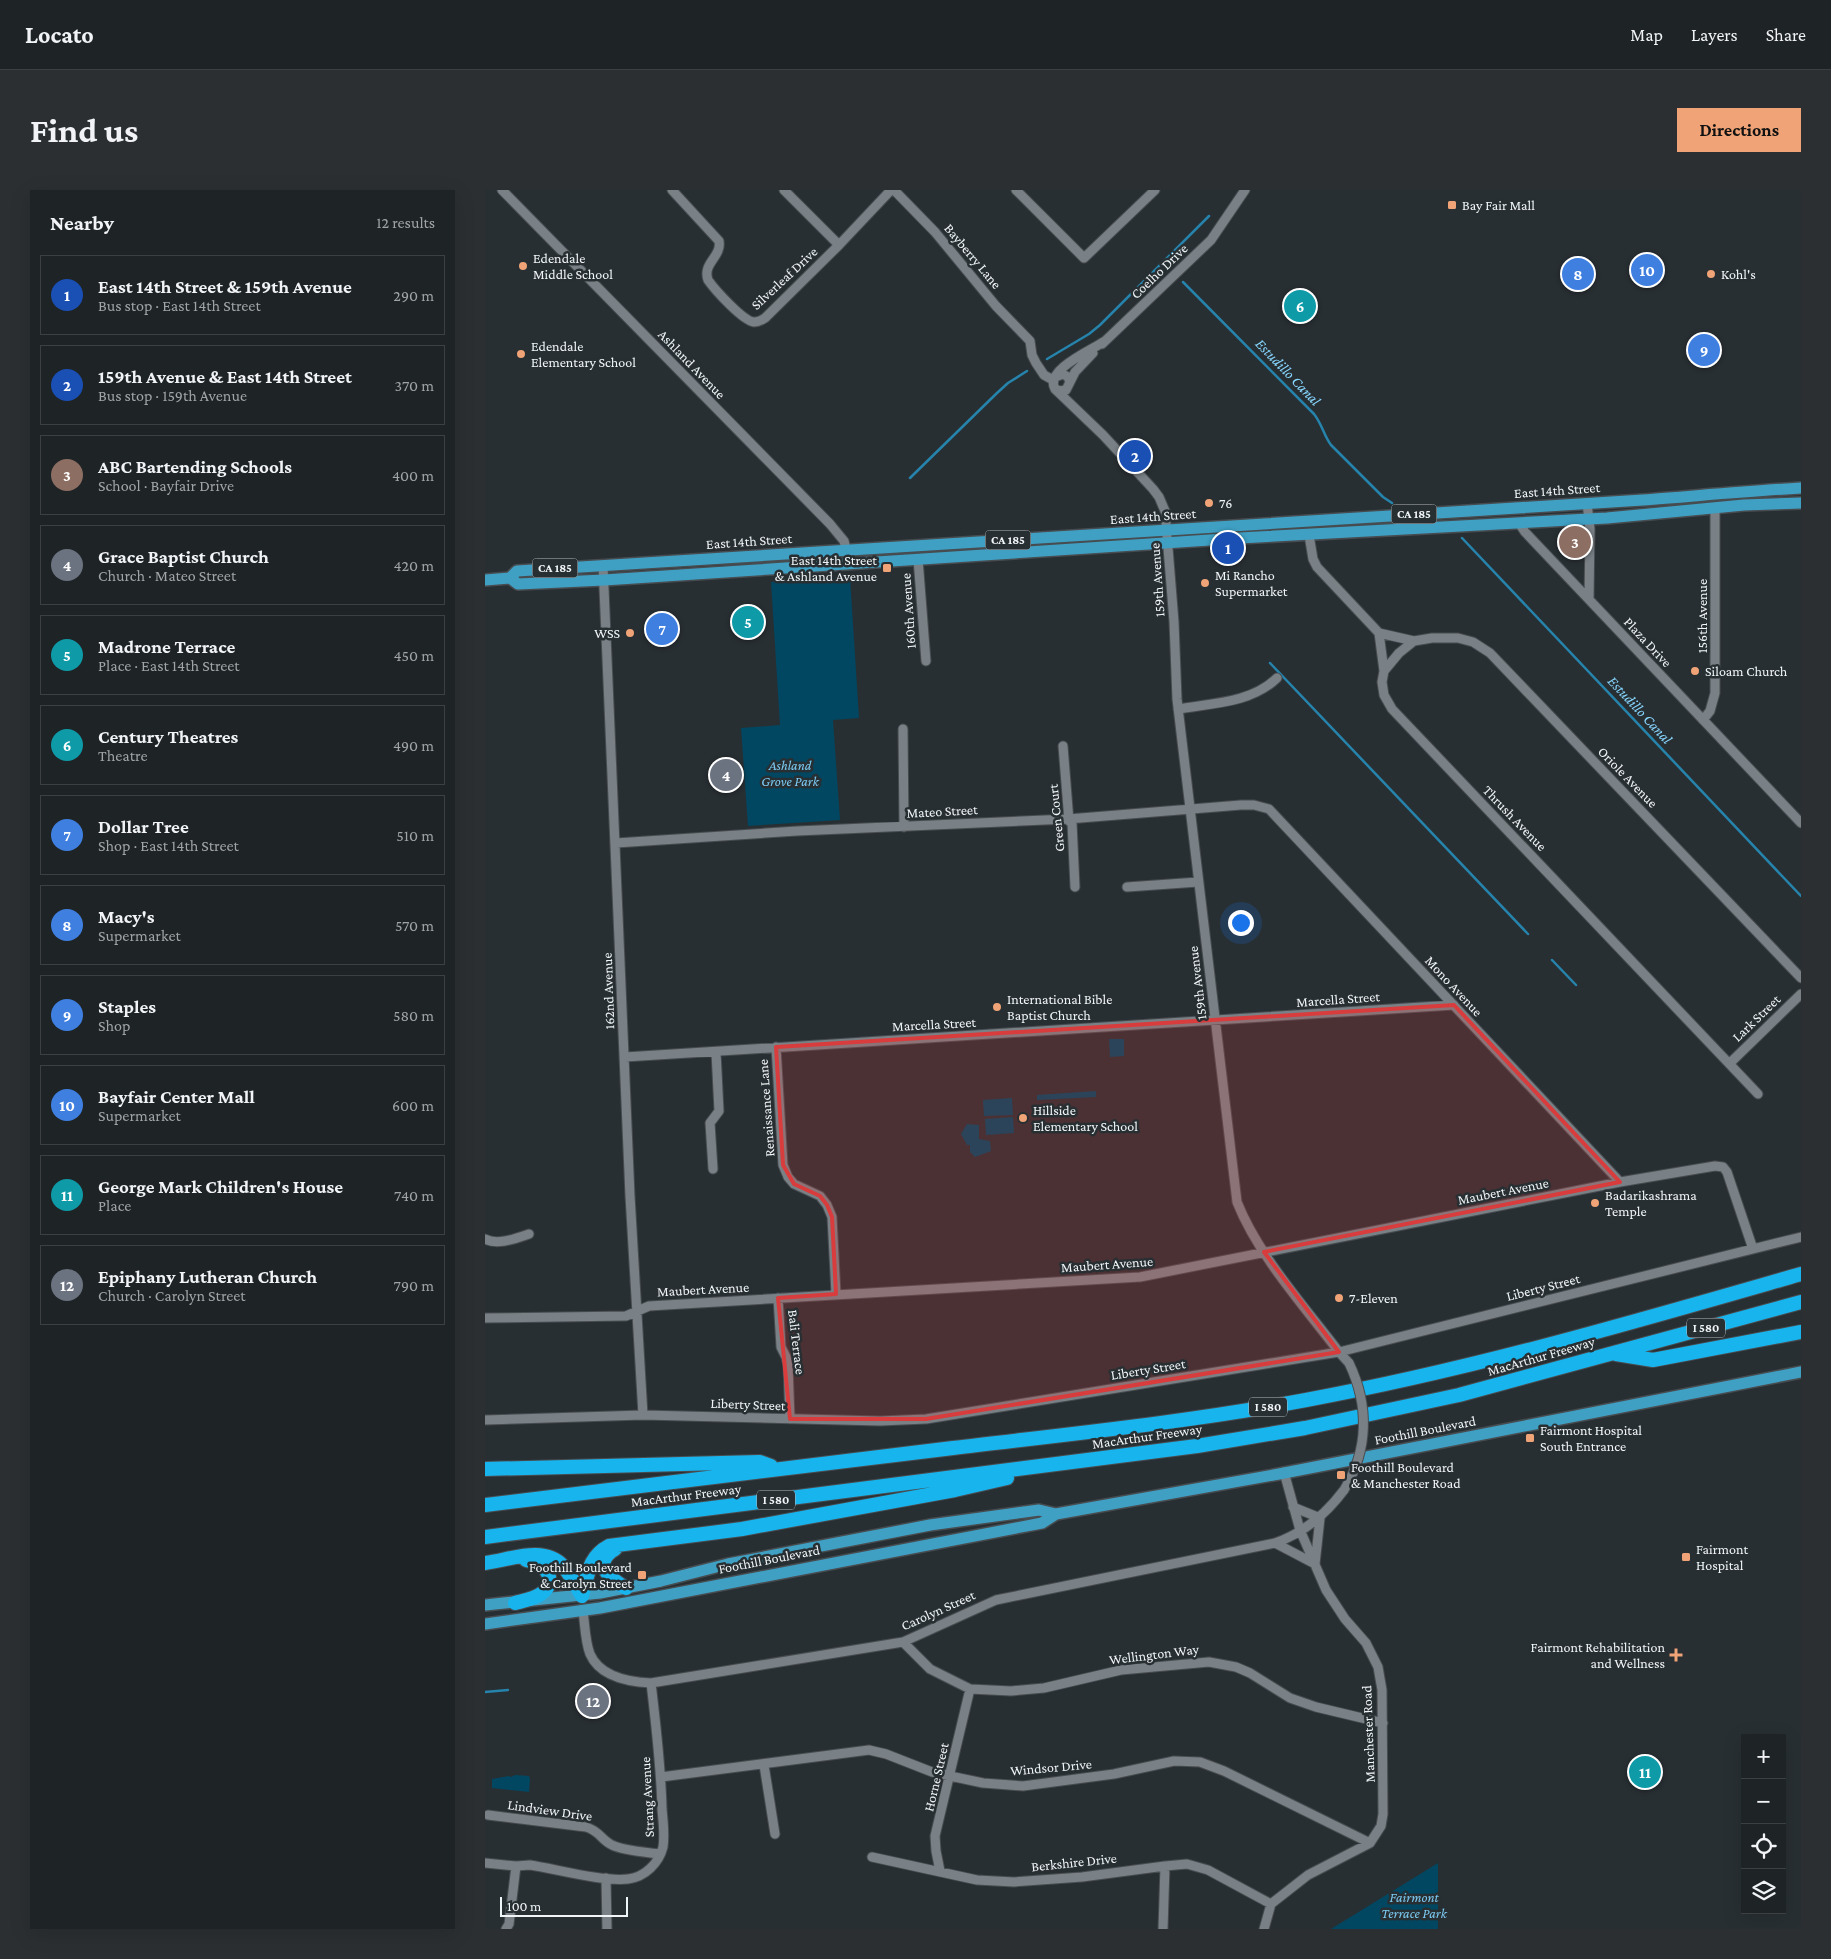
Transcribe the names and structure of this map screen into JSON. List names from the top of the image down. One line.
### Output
{"streets":{"highway":["I 580","MacArthur Freeway"],"main road":["East 14th Street","CA 185","Foothill Boulevard","Carolyn Street"],"street":["Bayberry Lane","Coelho Drive","Silverleaf Drive","Ashland Avenue","159th Avenue","160th Avenue","156th Avenue","Plaza Drive","Oriole Avenue","Mateo Street","Green Court","Thrush Avenue","Mono Avenue","162nd Avenue","Marcella Street","Lark Street","Renaissance Lane","Maubert Avenue","Liberty Street","Bali Terrace","Wellington Way","Manchester Road","Windsor Drive","Horne Street","Strang Avenue","Lindview Drive","Berkshire Drive"]},"crossings":[["Bayberry Lane","Silverleaf Drive"],["Bayberry Lane","159th Avenue"],["Coelho Drive","159th Avenue"],["Ashland Avenue","East 14th Street"],["East 14th Street","159th Avenue"],["East 14th Street","160th Avenue"],["East 14th Street","156th Avenue"],["East 14th Street","Plaza Drive"],["East 14th Street","162nd Avenue"],["159th Avenue","Mateo Street"],["159th Avenue","Marcella Street"],["159th Avenue","Maubert Avenue"],["159th Avenue","Liberty Street"],["159th Avenue","Carolyn Street"],["159th Avenue","Manchester Road"],["156th Avenue","Plaza Drive"],["Oriole Avenue","Thrush Avenue"],["Mateo Street","Green Court"],["Mateo Street","Mono Avenue"],["Mateo Street","162nd Avenue"],["Thrush Avenue","Lark Street"],["Mono Avenue","Marcella Street"],["Mono Avenue","Maubert Avenue"],["162nd Avenue","Marcella Street"],["162nd Avenue","Maubert Avenue"],["162nd Avenue","Liberty Street"],["Marcella Street","Renaissance Lane"],["Renaissance Lane","Maubert Avenue"],["Maubert Avenue","Liberty Street"],["Maubert Avenue","Bali Terrace"],["Liberty Street","Bali Terrace"],["Foothill Boulevard","Carolyn Street"],["Foothill Boulevard","Manchester Road"],["Carolyn Street","Wellington Way"],["Carolyn Street","Manchester Road"],["Carolyn Street","Strang Avenue"],["Wellington Way","Manchester Road"],["Wellington Way","Horne Street"],["Manchester Road","Windsor Drive"],["Windsor Drive","Horne Street"],["Windsor Drive","Strang Avenue"],["Horne Street","Berkshire Drive"],["Strang Avenue","Lindview Drive"]],"water":["Estudillo Canal"],"parks":["Ashland Grove Park","Fairmont Terrace Park"],"places":{"transit":["Bay Fair Mall","East 14th Street & Ashland Avenue","Fairmont Hospital South Entrance","Foothill Boulevard & Manchester Road","Fairmont Hospital","Foothill Boulevard & Carolyn Street"],"other":["Edendale Middle School","Kohl's","Edendale Elementary School","76","Mi Rancho Supermarket","WSS","Siloam Church","International Bible Baptist Church","Hillside Elementary School","Badarikashrama Temple","7-Eleven"],"health":["Fairmont Rehabilitation and Wellness"]},"scale_bar":"100 m","page":{"header":"Locato","nav":["Map","Layers","Share"],"buttons":"Directions","title":"Find us","heading":["Nearby","12 results"],"pins":["10","8","6","9","2","3","1","5","7","4","12","11"],"list":[{"mark":"1","name":"East 14th Street & 159th Avenue","note":"Bus stop · East 14th Street","value":"290 m"},{"mark":"2","name":"159th Avenue & East 14th Street","note":"Bus stop · 159th Avenue","value":"370 m"},{"mark":"3","name":"ABC Bartending Schools","note":"School · Bayfair Drive","value":"400 m"},{"mark":"4","name":"Grace Baptist Church","note":"Church · Mateo Street","value":"420 m"},{"mark":"5","name":"Madrone Terrace","note":"Place · East 14th Street","value":"450 m"},{"mark":"6","name":"Century Theatres","note":"Theatre","value":"490 m"},{"mark":"7","name":"Dollar Tree","note":"Shop · East 14th Street","value":"510 m"},{"mark":"8","name":"Macy's","note":"Supermarket","value":"570 m"},{"mark":"9","name":"Staples","note":"Shop","value":"580 m"},{"mark":"10","name":"Bayfair Center Mall","note":"Supermarket","value":"600 m"},{"mark":"11","name":"George Mark Children's House","note":"Place","value":"740 m"},{"mark":"12","name":"Epiphany Lutheran Church","note":"Church · Carolyn Street","value":"790 m"}],"map_buttons":["+","−"],"scale":"100 m"}}
